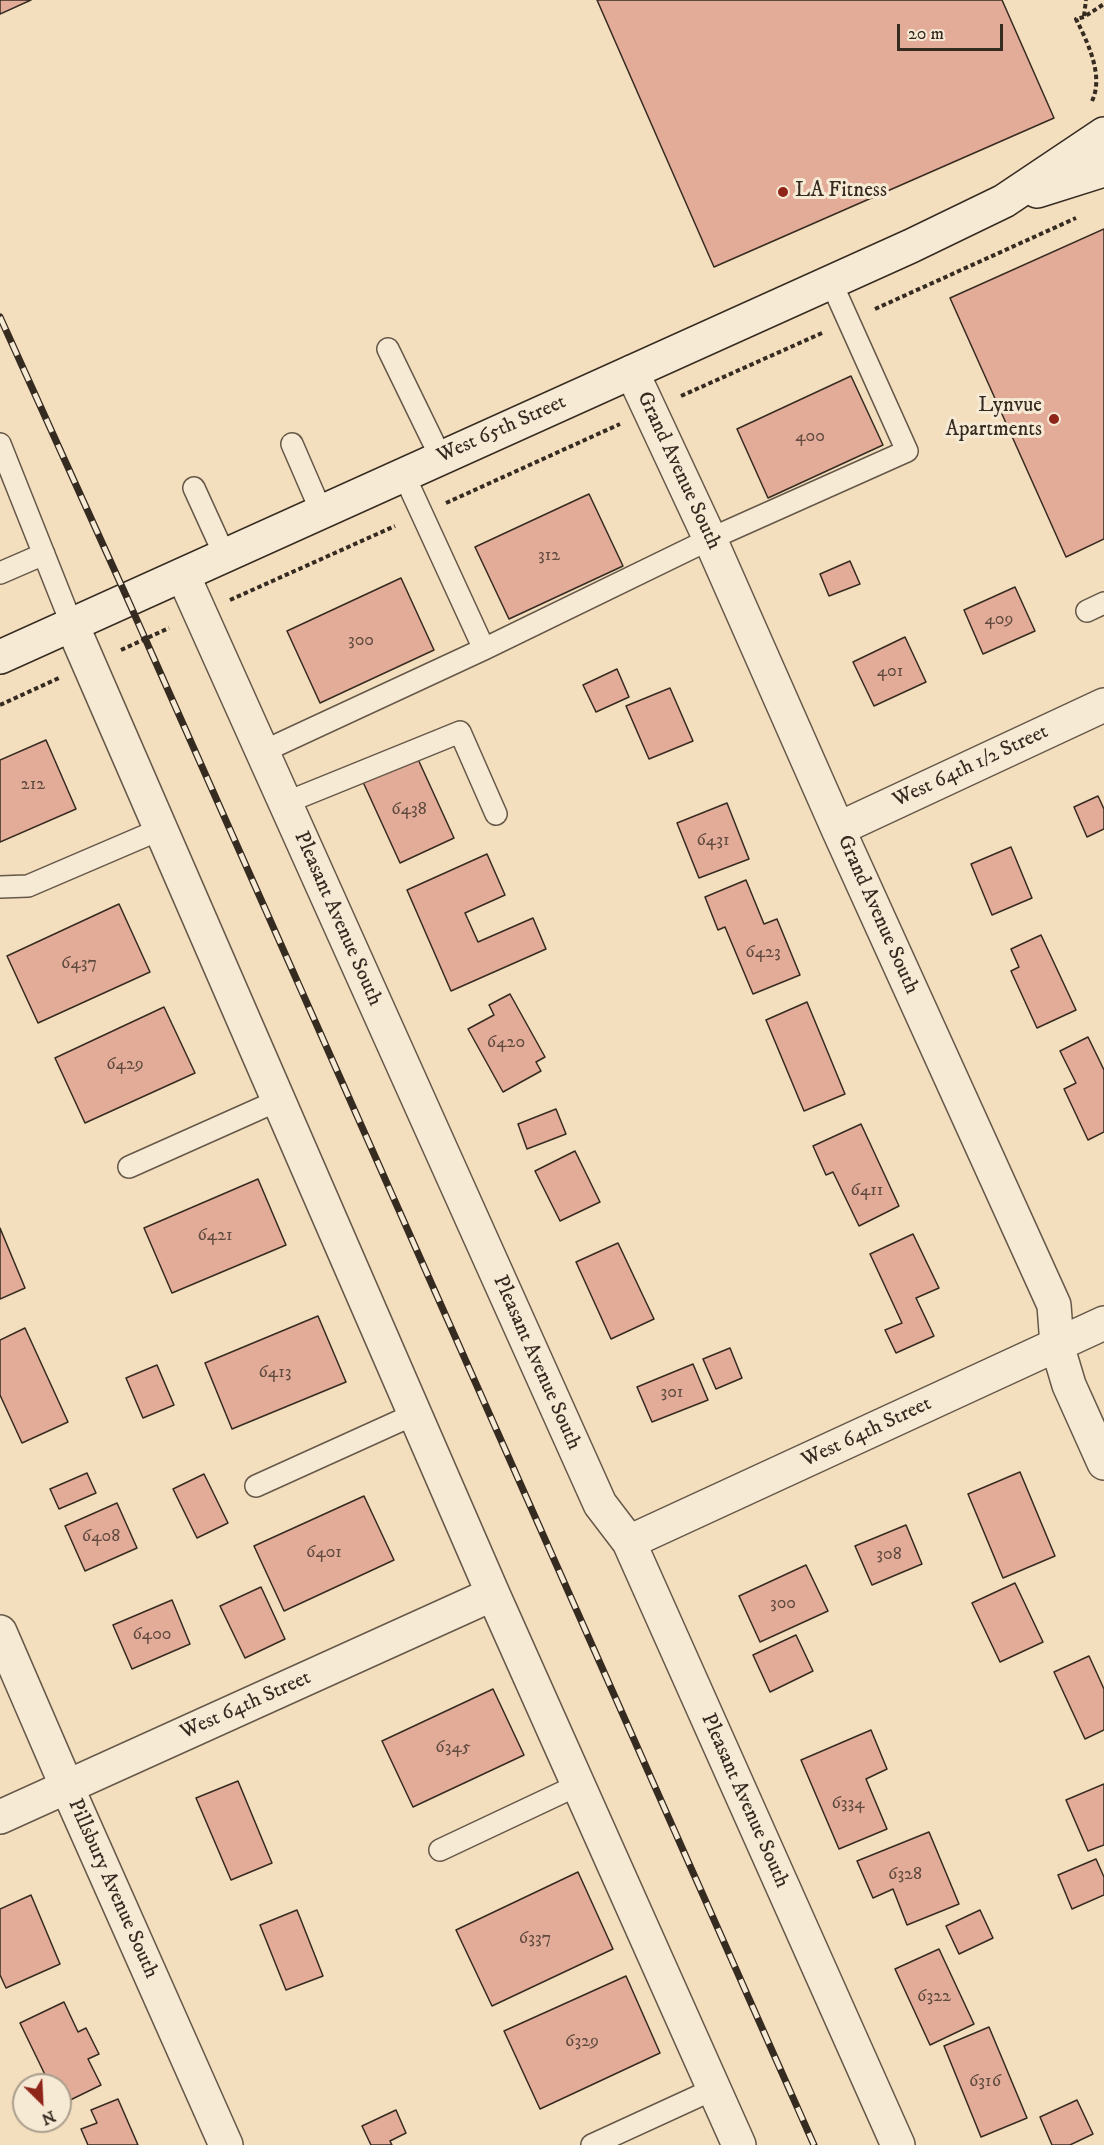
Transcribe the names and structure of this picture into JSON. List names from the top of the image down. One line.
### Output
{"streets":{"street":["West 65th Street","Grand Avenue South","West 64th 1/2 Street","Pleasant Avenue South","West 64th Street","Pillsbury Avenue South"]},"crossings":[["West 65th Street","Grand Avenue South"],["West 65th Street","Pleasant Avenue South"],["Grand Avenue South","West 64th 1/2 Street"],["Grand Avenue South","West 64th Street"],["Pleasant Avenue South","West 64th Street"],["West 64th Street","Pillsbury Avenue South"]],"places":["LA Fitness","Lynvue Apartments"],"house_numbers":["400","312","409","300","401","212","6438","6431","6423","6437","6420","6429","6411","6421","6413","301","6408","6401","308","300","6400","6345","6334","6328","6337","6322","6329","6316"],"scale_bar":"20 m","north":"bottom right"}
